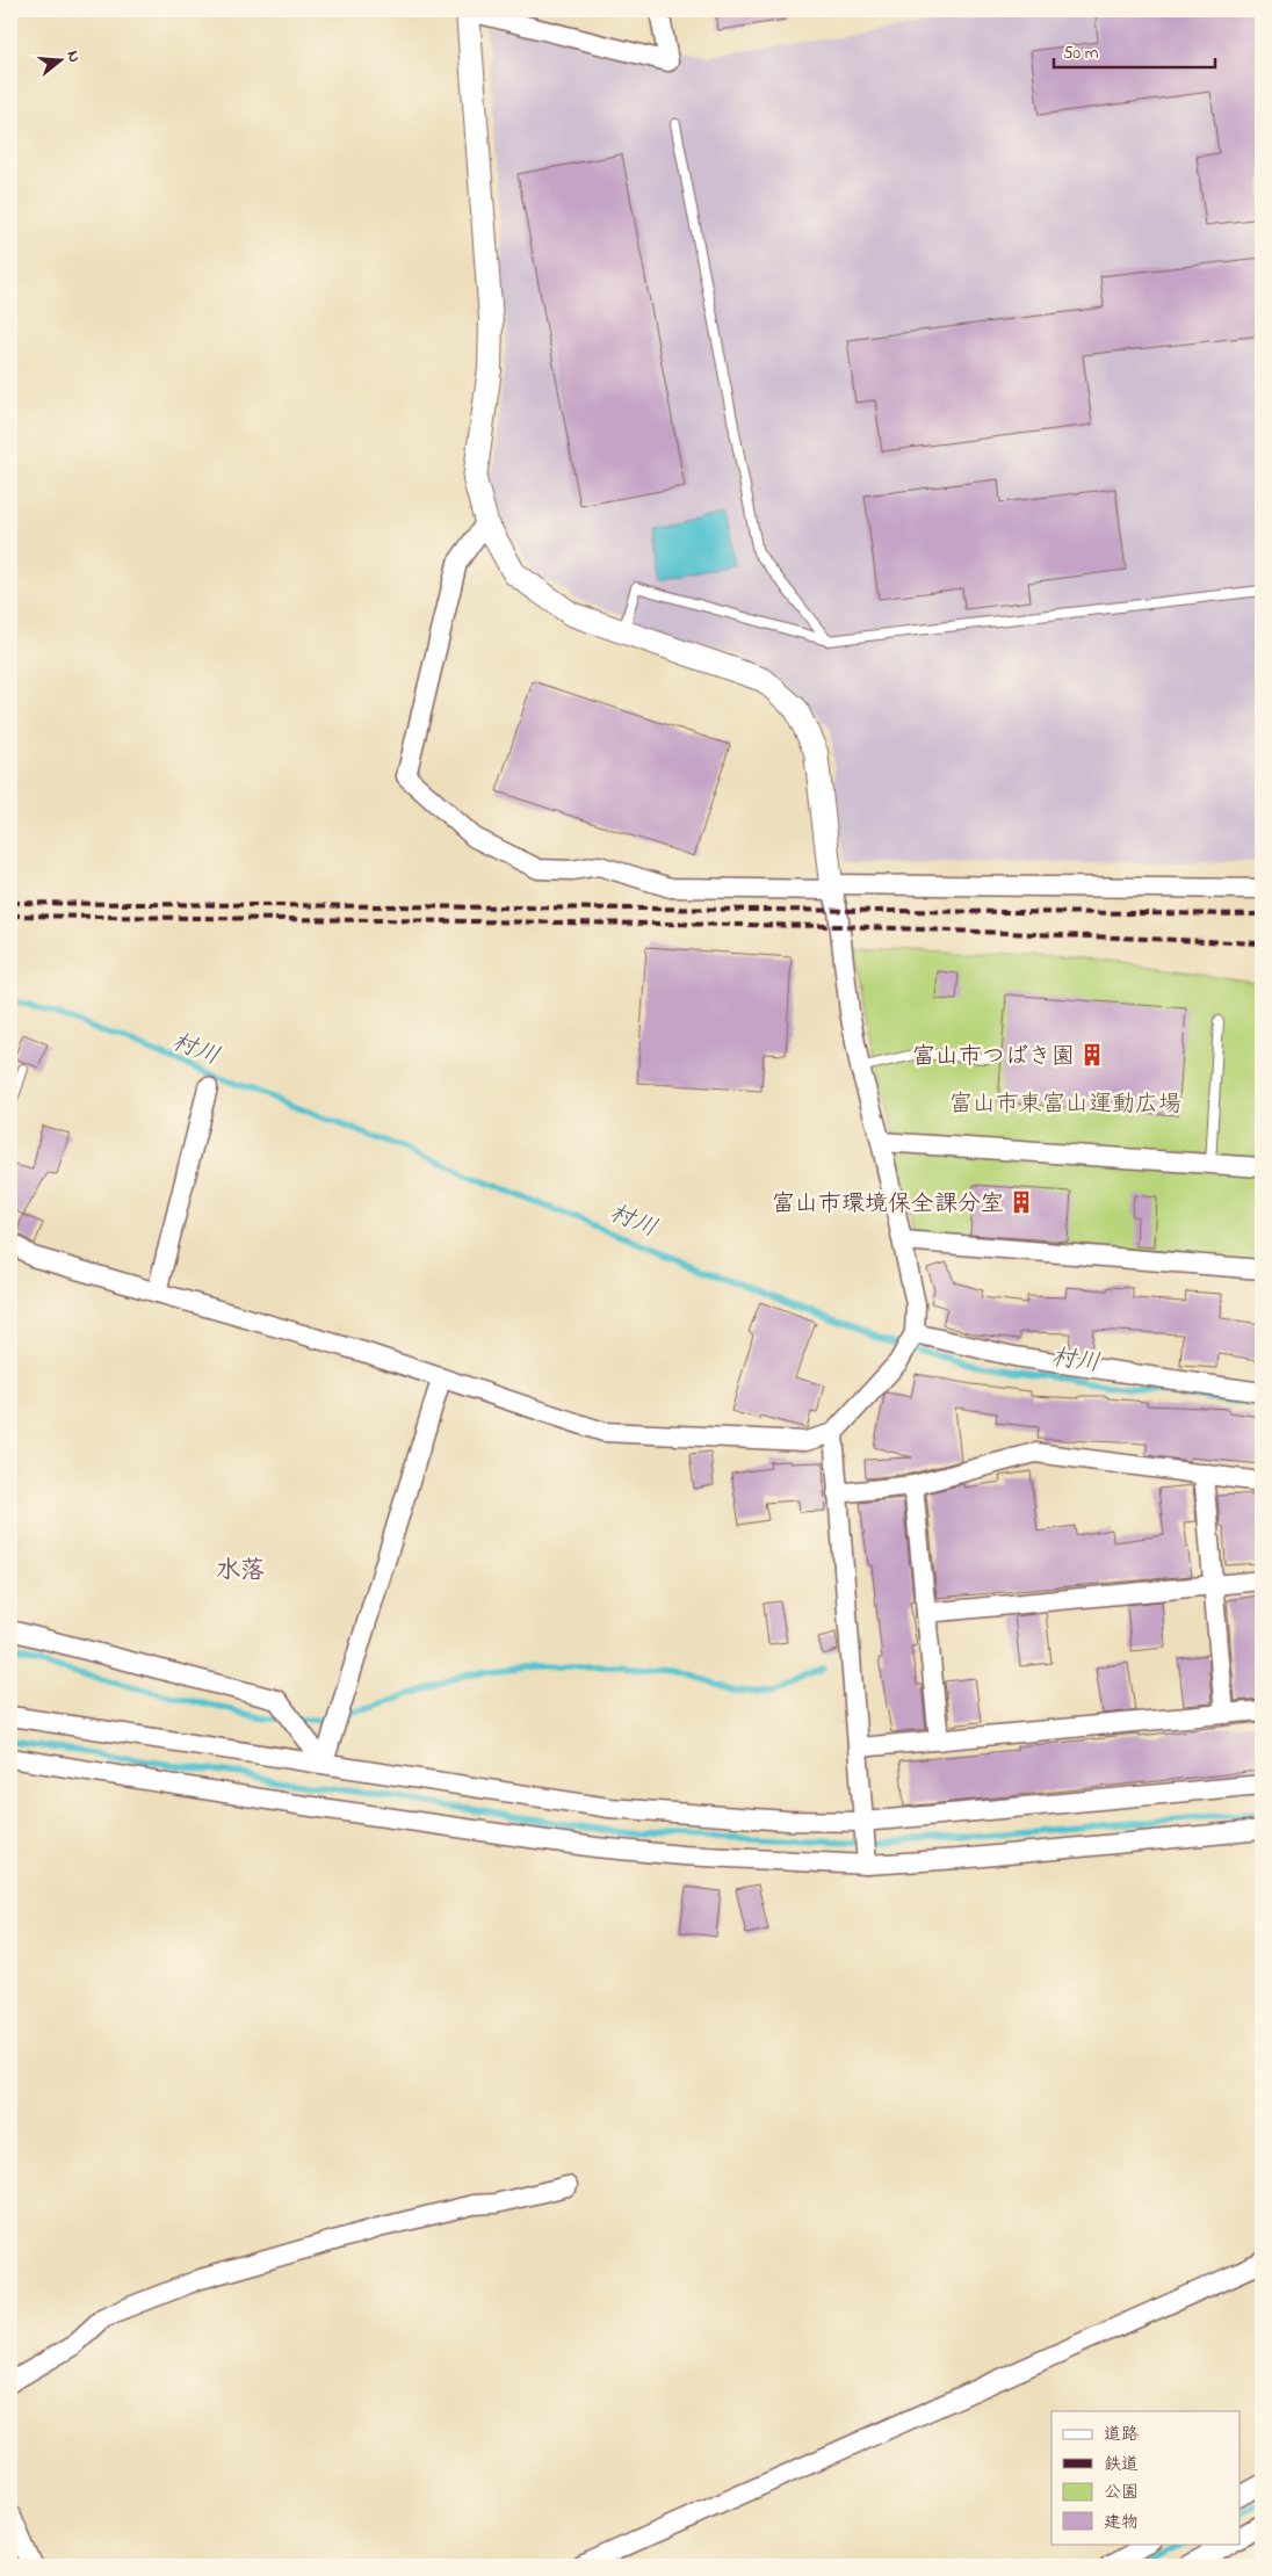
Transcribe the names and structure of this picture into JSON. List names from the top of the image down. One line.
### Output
{"districts":["水落"],"water":["村川"],"parks":["富山市東富山運動広場"],"places":{"building":["富山市つばき園","富山市環境保全課分室"]},"legend":["道路","鉄道","公園","建物"],"scale_bar":"50 m","north":"right"}
